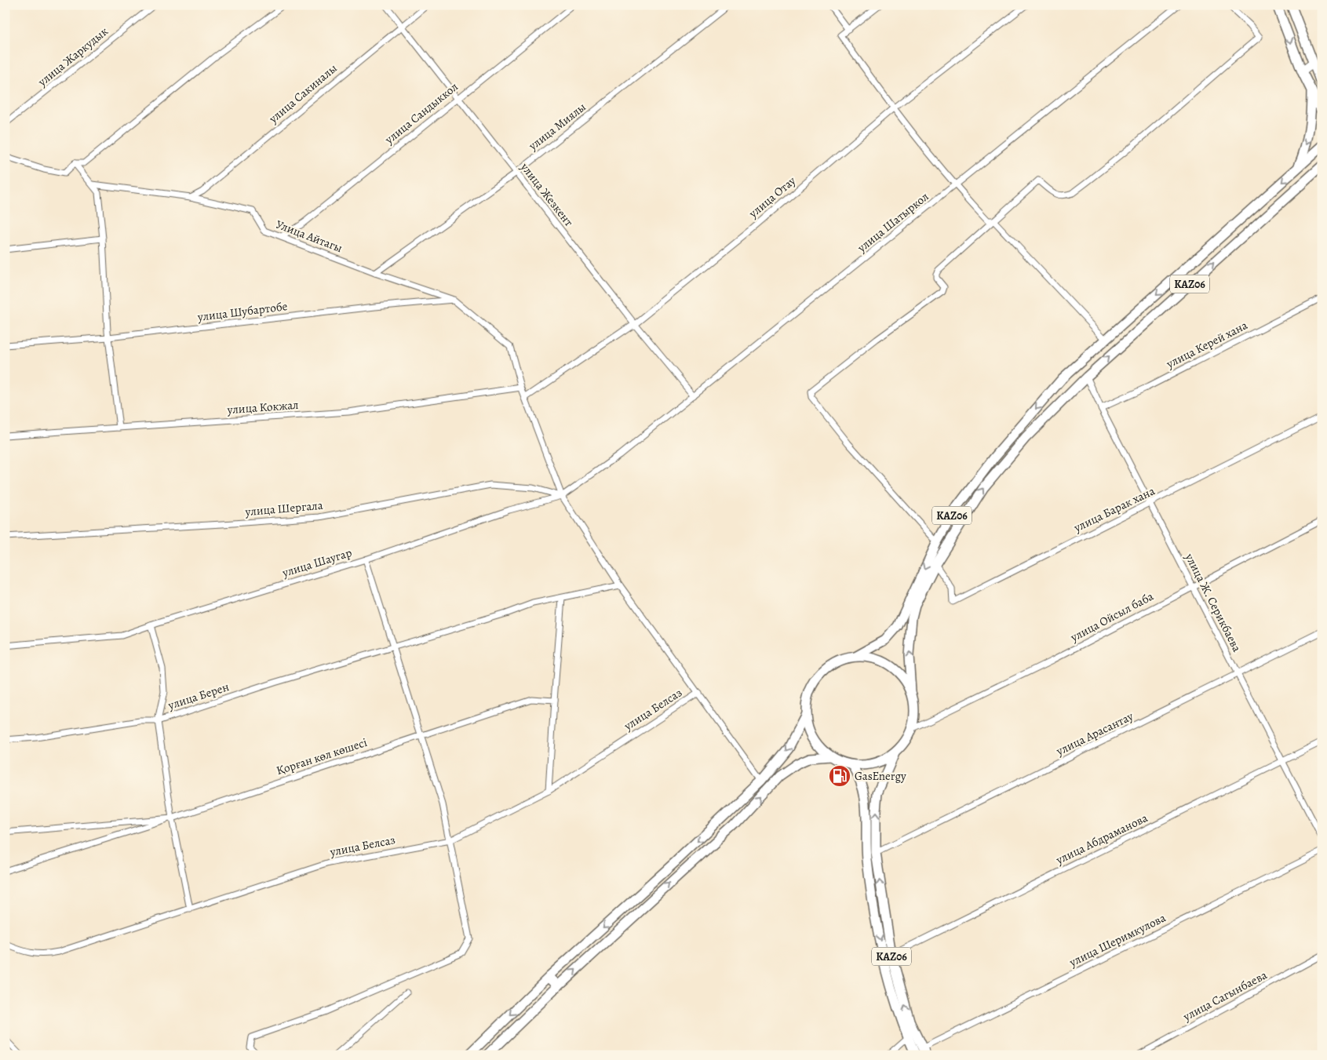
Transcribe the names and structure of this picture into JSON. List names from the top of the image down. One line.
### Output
{"streets":{"main road":["KАZ06"],"street":["улица Жаркудык","улица Сакиналы","улица Сандыккол","улица Миялы","улица Жезкент","улица Отау","улица Шатыркол","Улица Айтагы","улица Шубартобе","улица Керей хана","улица Кокжал","улица Шергала","улица Барак хана","улица Шаугар","улица Ж. Серикбаева","улица Ойсыл баба","улица Берен","улица Белсаз","улица Арасантау","Қорған көл көшесі","улица Абдраманова","улица Шеримкулова","улица Сагынбаева"]},"crossings":[["улица Сакиналы","улица Жезкент"],["улица Сакиналы","Улица Айтагы"],["улица Сандыккол","улица Жезкент"],["улица Сандыккол","Улица Айтагы"],["улица Миялы","улица Жезкент"],["улица Миялы","Улица Айтагы"],["улица Жезкент","улица Отау"],["улица Жезкент","улица Шатыркол"],["улица Шатыркол","улица Шаугар"],["Улица Айтагы","улица Шубартобе"],["KАZ06","улица Барак хана"],["KАZ06","улица Ж. Серикбаева"],["KАZ06","улица Ойсыл баба"],["KАZ06","улица Арасантау"],["KАZ06","улица Абдраманова"],["KАZ06","улица Шеримкулова"],["улица Керей хана","улица Ж. Серикбаева"],["улица Шергала","улица Шаугар"],["улица Барак хана","улица Ж. Серикбаева"],["улица Ж. Серикбаева","улица Ойсыл баба"],["улица Ж. Серикбаева","улица Арасантау"],["улица Ж. Серикбаева","улица Абдраманова"]],"places":{"fuel station":["GasEnergy"]}}
